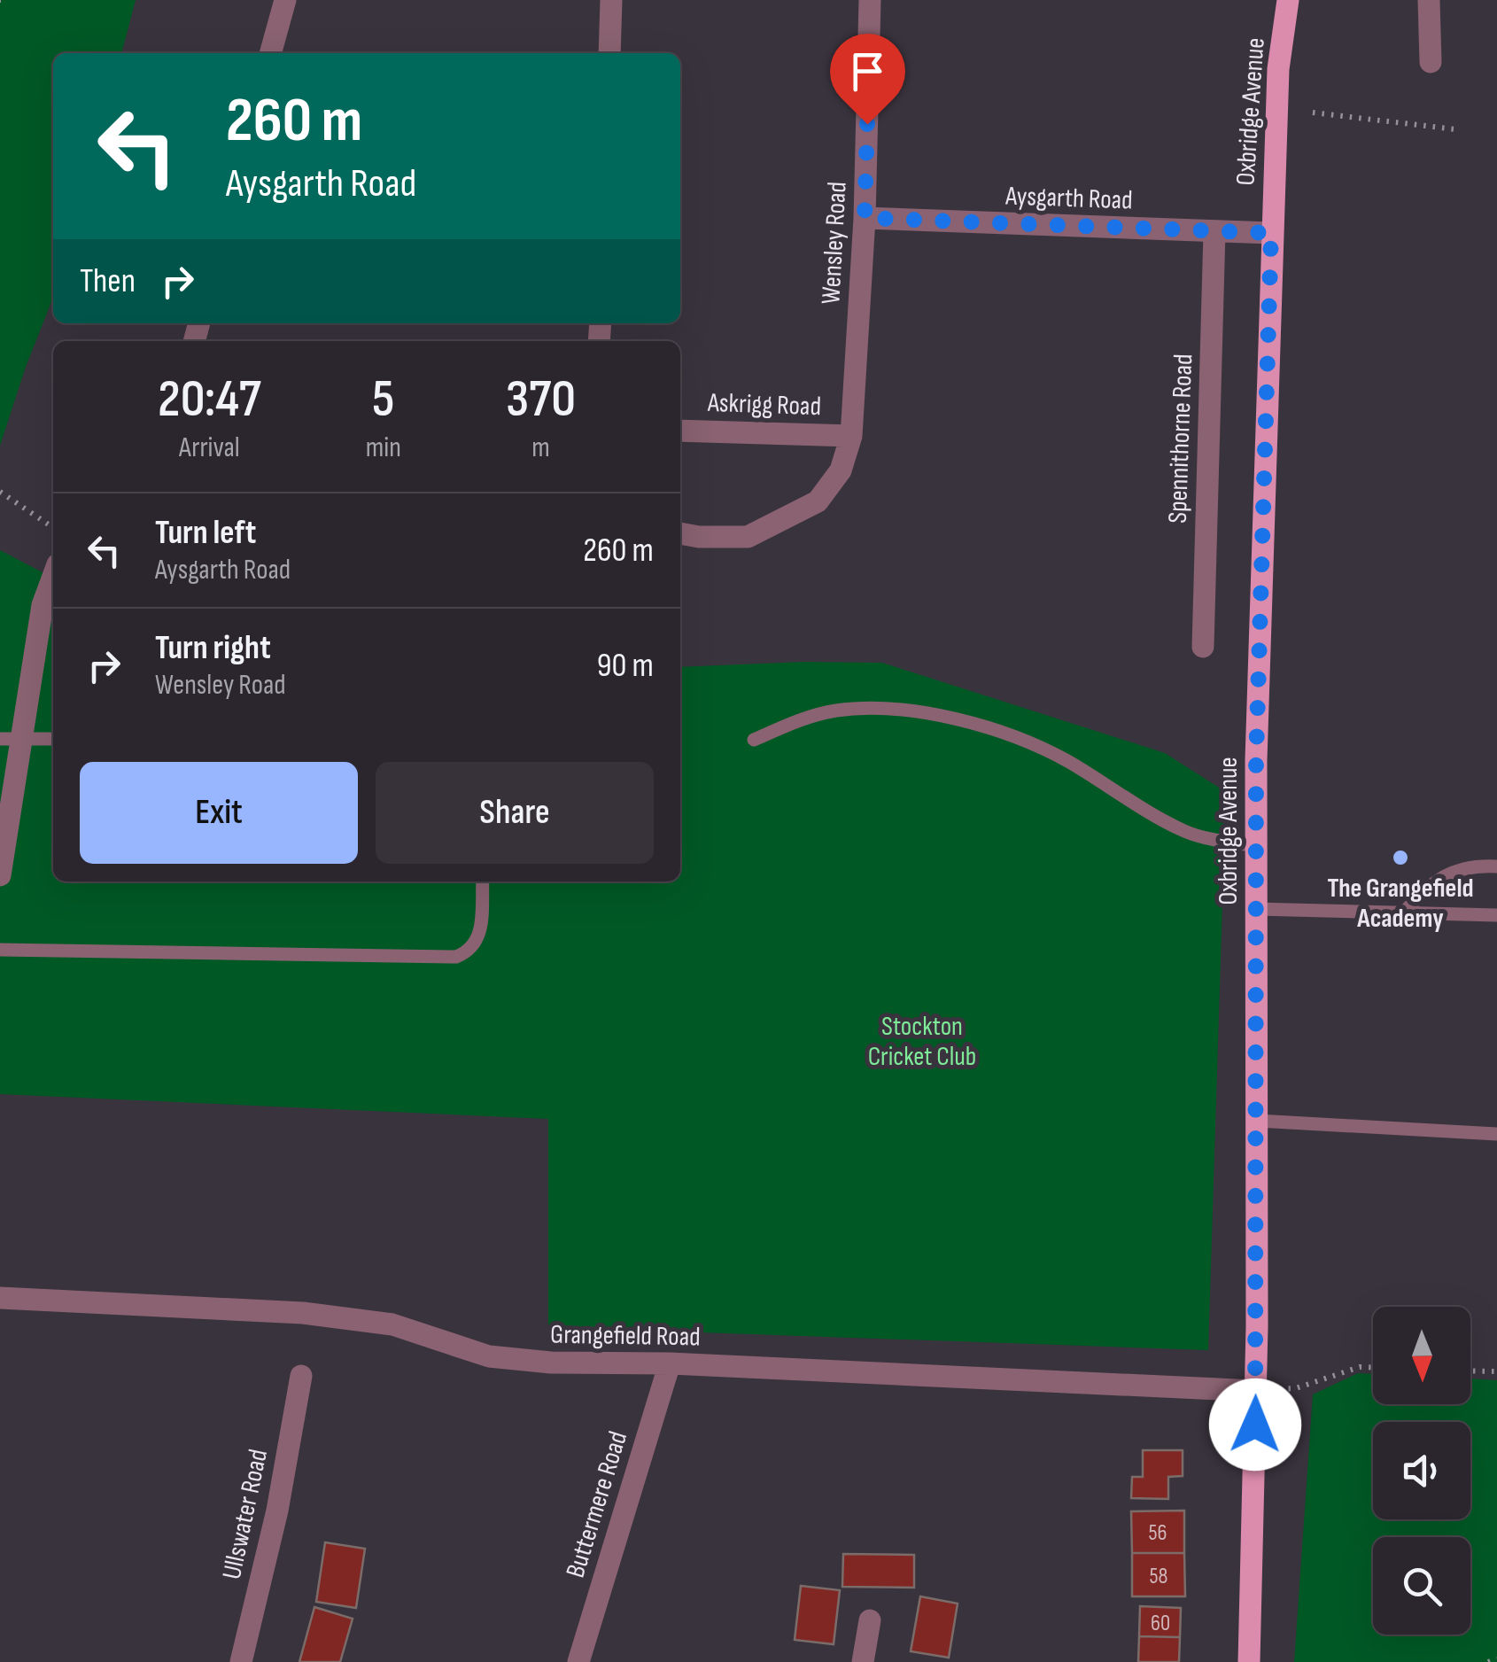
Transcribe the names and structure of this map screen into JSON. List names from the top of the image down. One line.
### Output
{"streets":{"main road":["Oxbridge Avenue"],"street":["Aysgarth Road","Wensley Road","Askrigg Road","Spennithorne Road","Grangefield Road","Buttermere Road","Ullswater Road"]},"crossings":[["Oxbridge Avenue","Aysgarth Road"],["Oxbridge Avenue","Grangefield Road"],["Aysgarth Road","Wensley Road"],["Aysgarth Road","Spennithorne Road"],["Wensley Road","Askrigg Road"],["Grangefield Road","Buttermere Road"]],"parks":["Stockton Cricket Club"],"places":["The Grangefield Academy"],"house_numbers":["56","58","60"],"north":"bottom","page":{"turn":["260 m","Aysgarth Road"],"then":"Then","eta":["20:47","Arrival","5","min","370","m"],"list":[{"name":"Turn left","note":"Aysgarth Road","value":"260 m"},{"name":"Turn right","note":"Wensley Road","value":"90 m"}],"buttons":["Exit","Share"]}}
